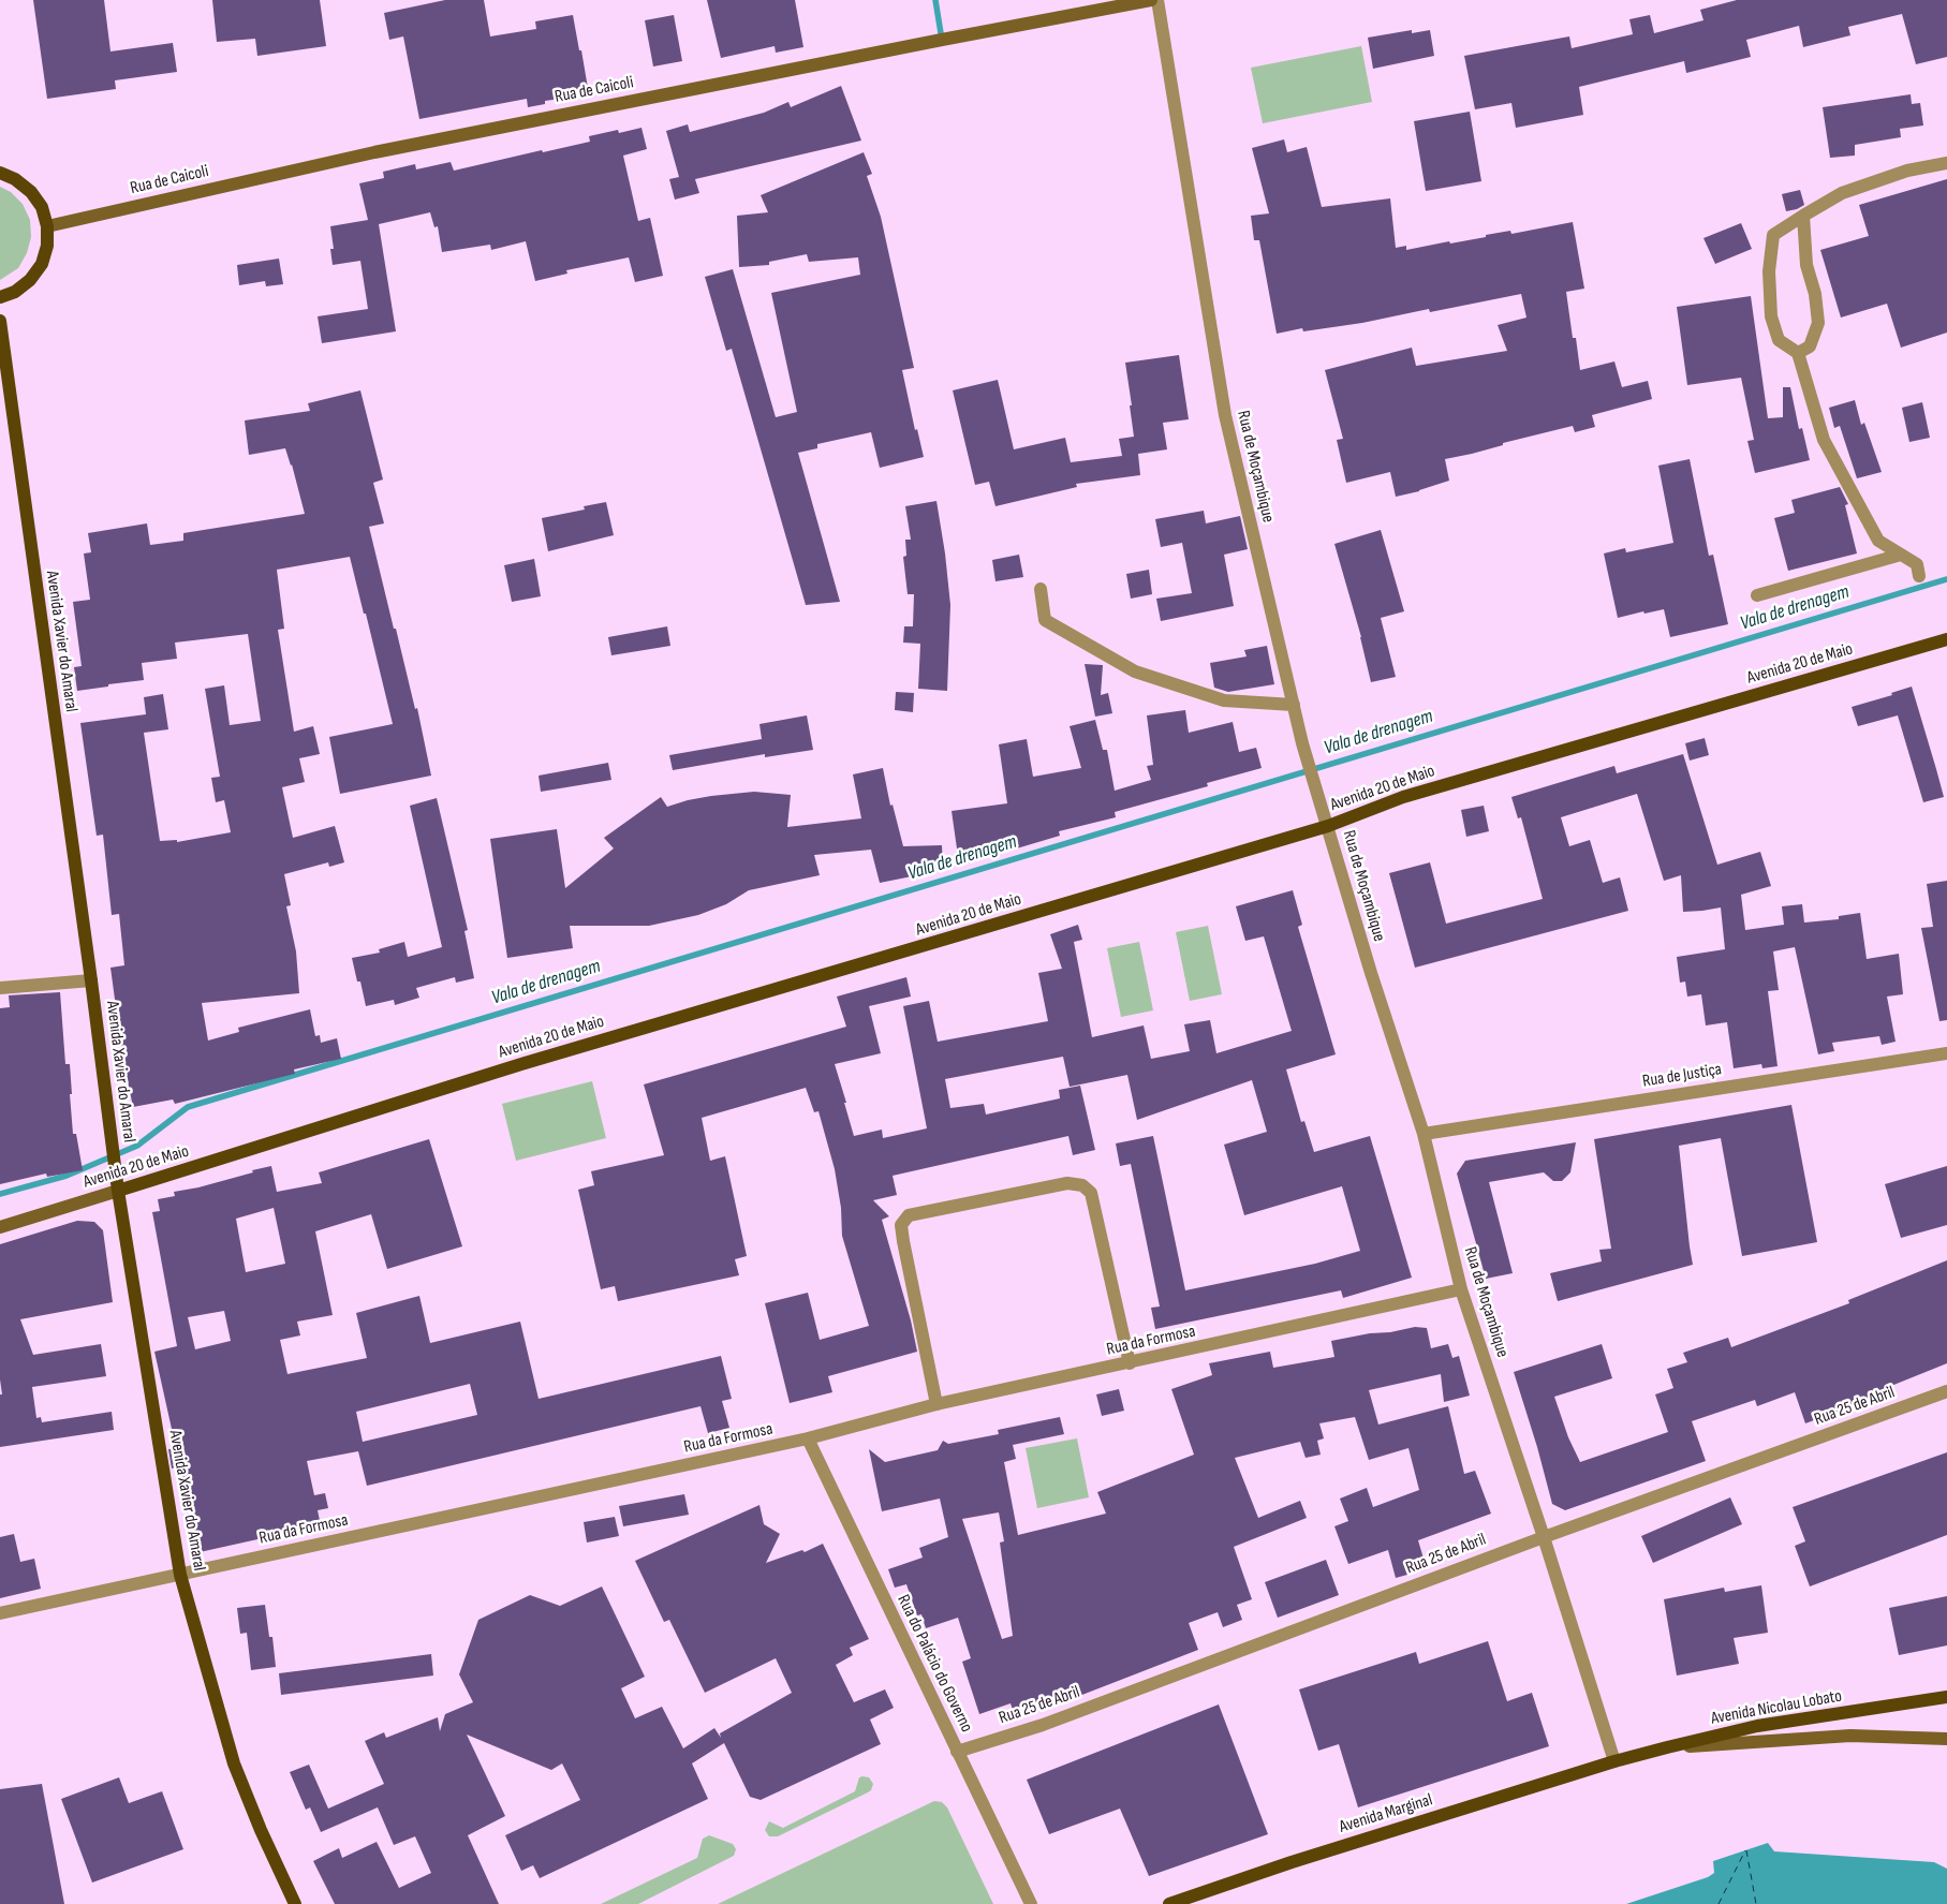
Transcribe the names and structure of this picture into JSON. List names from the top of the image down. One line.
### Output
{"streets":{"main road":["Rua de Caicoli","Avenida Xavier do Amaral","Avenida 20 de Maio","Avenida Nicolau Lobato","Avenida Marginal"],"street":["Rua de Moçambique","Rua de Justiça","Rua da Formosa","Rua 25 de Abril","Rua do Palácio do Governo"]},"crossings":[["Rua de Moçambique","Avenida 20 de Maio"],["Rua de Moçambique","Rua de Justiça"],["Rua de Moçambique","Rua da Formosa"],["Rua de Moçambique","Rua 25 de Abril"],["Rua de Moçambique","Avenida Nicolau Lobato"],["Rua de Moçambique","Avenida Marginal"],["Avenida Xavier do Amaral","Avenida 20 de Maio"],["Avenida Xavier do Amaral","Rua da Formosa"],["Rua da Formosa","Rua do Palácio do Governo"],["Rua 25 de Abril","Rua do Palácio do Governo"],["Avenida Nicolau Lobato","Avenida Marginal"]],"water":["Vala de drenagem"]}
